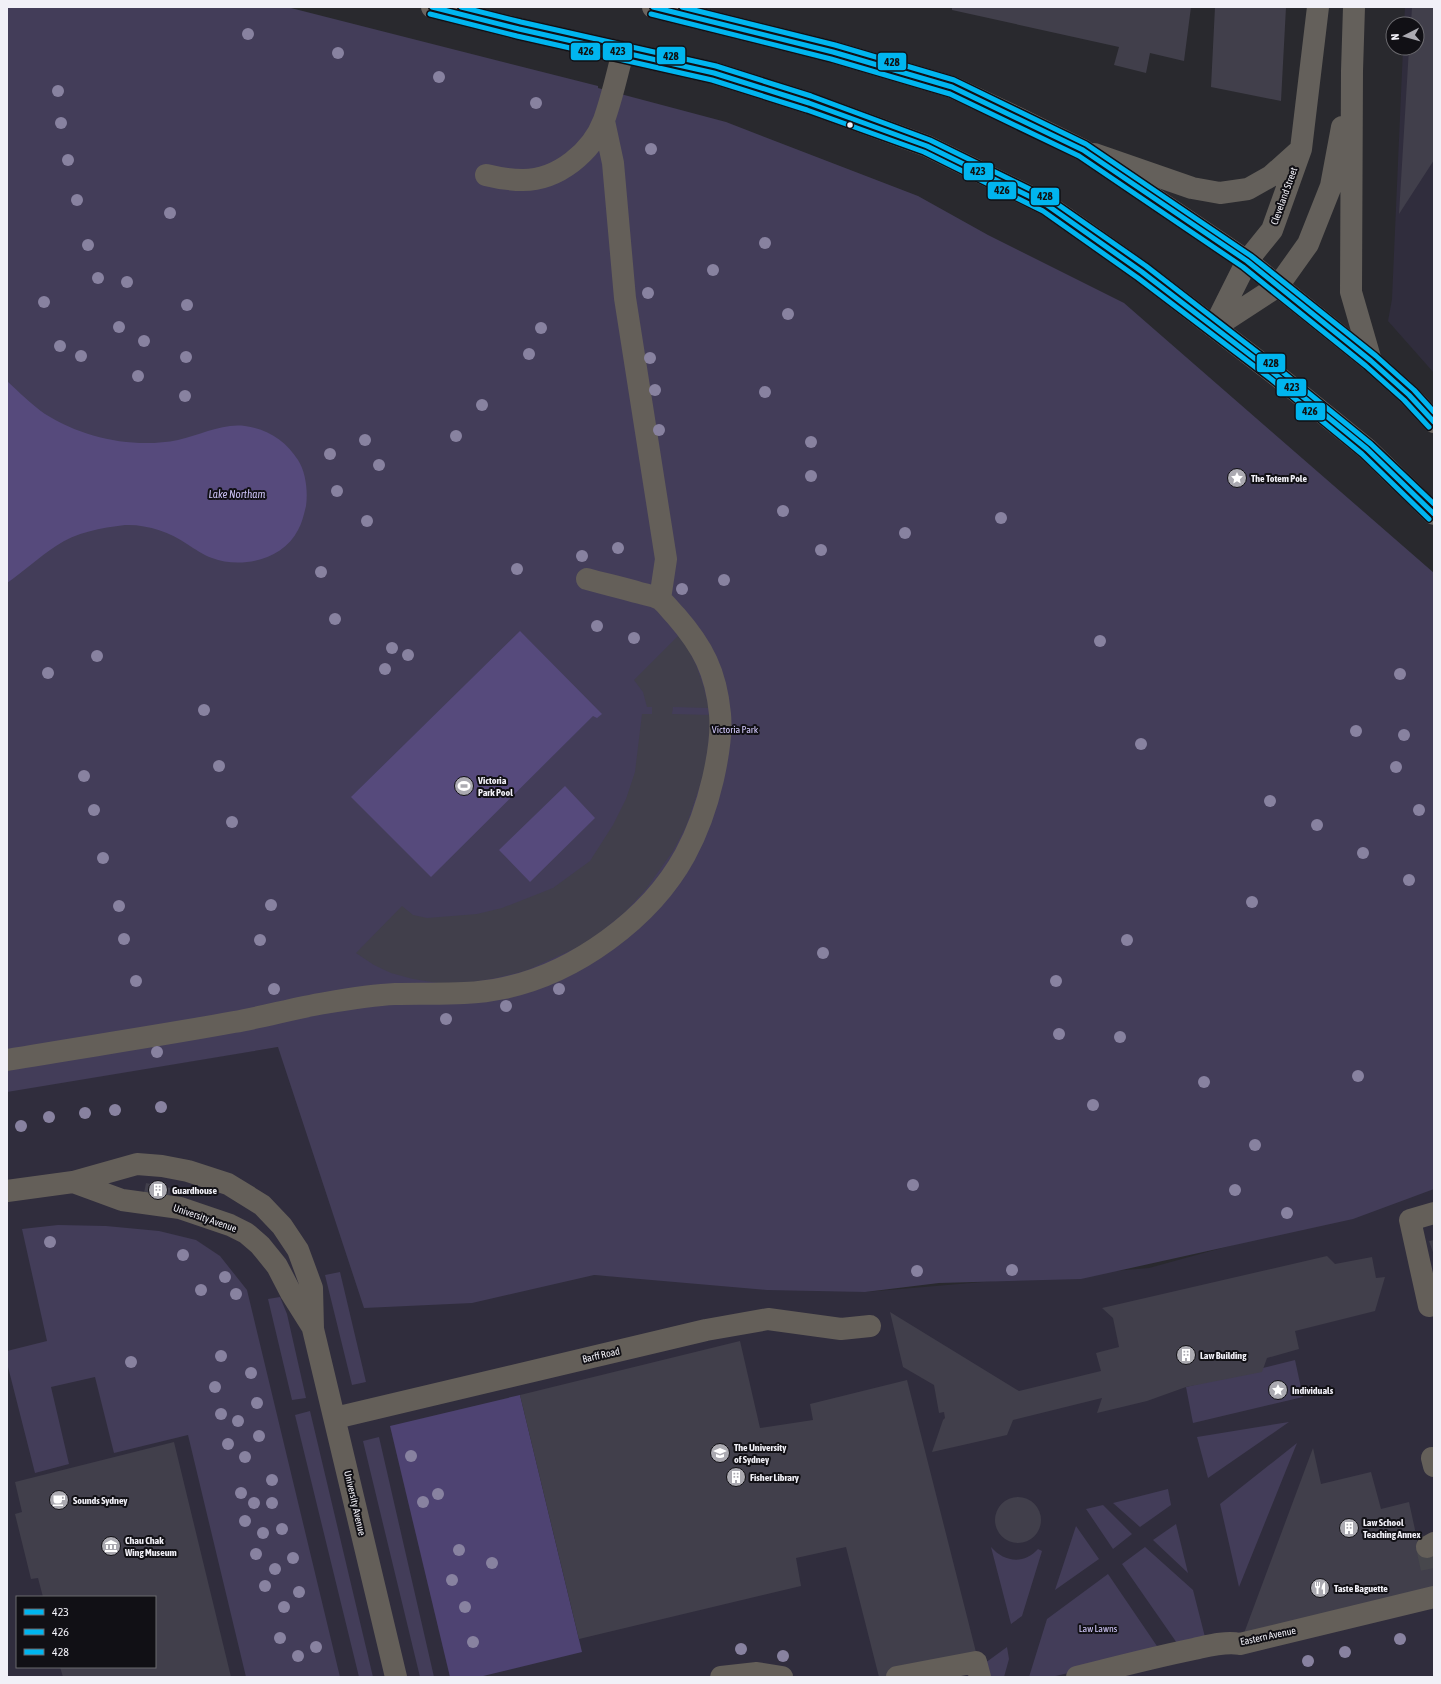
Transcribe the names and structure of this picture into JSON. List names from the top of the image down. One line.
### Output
{"streets":{"main road":["Cleveland Street"],"street":["University Avenue","Barff Road","Eastern Avenue"]},"crossings":[["University Avenue","Barff Road"]],"water":["Lake Northam"],"parks":["Victoria Park","Law Lawns"],"places":{"place":["The Totem Pole","Individuals"],"sports":["Victoria Park Pool"],"building":["Guardhouse","Law Building","Fisher Library","Law School Teaching Annex"],"school or university":["The University of Sydney"],"cafe":["Sounds Sydney"],"museum":["Chau Chak Wing Museum"],"restaurant":["Taste Baguette"]},"lines":["transit line 423","transit line 428","transit line 426"],"legend":["423","426","428"],"north":"left"}
